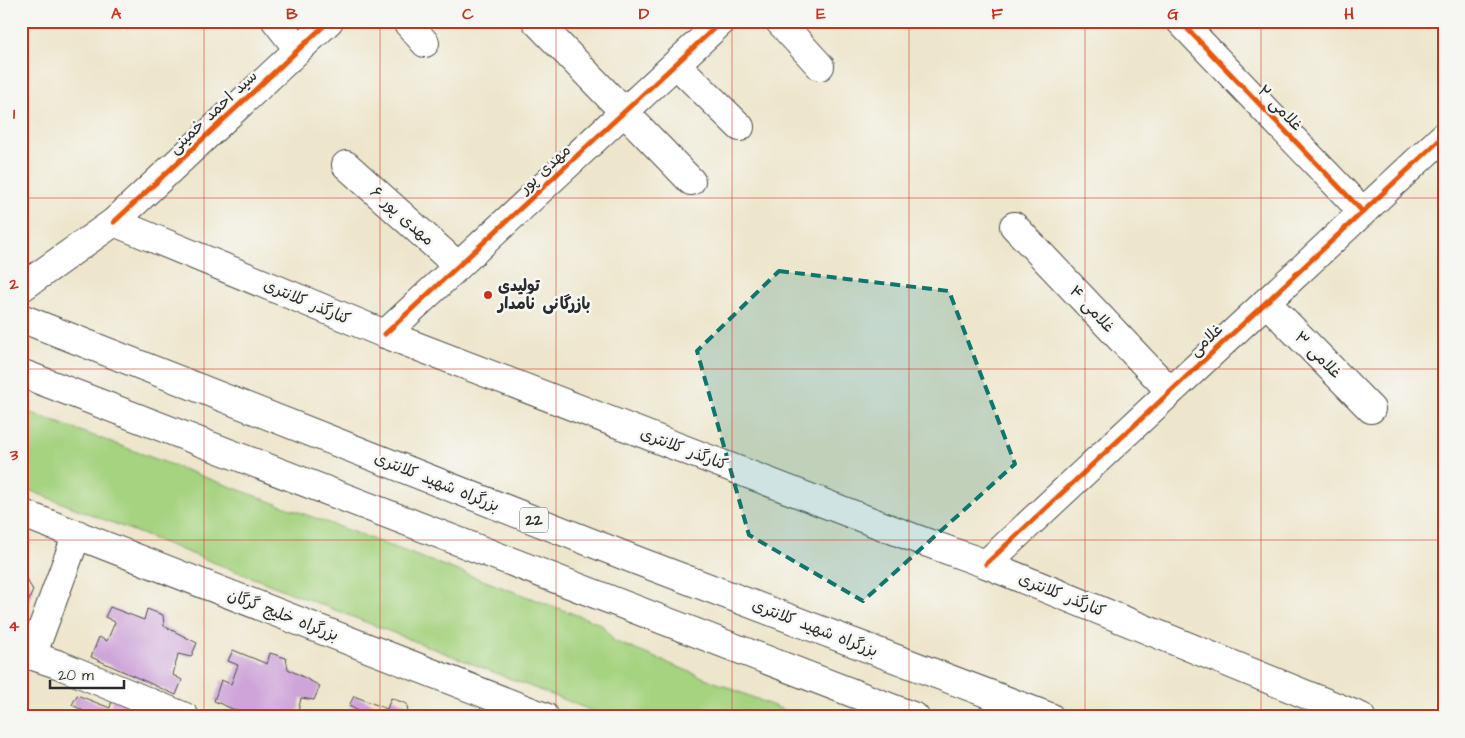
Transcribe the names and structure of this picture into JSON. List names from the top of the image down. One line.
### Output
{"streets":{"main road":["غلامی ۲","سید احمد خمینی","مهدی پور","۶ مهدی پور","کنارگذر کلانتری","غلامی ۴","غلامی","غلامی ۳","بزرگراه شهید کلانتری","22","بزرگراه خلیج گرگان"]},"crossings":[["غلامی ۲","غلامی"],["سید احمد خمینی","کنارگذر کلانتری"],["مهدی پور","۶ مهدی پور"],["مهدی پور","کنارگذر کلانتری"],["کنارگذر کلانتری","غلامی"],["غلامی ۴","غلامی"],["غلامی","غلامی ۳"]],"places":["تولیدی بازرگانی نامدار"],"scale_bar":"20 m","grid":{"columns":["A","B","C","D","E","F","G","H"],"rows":["1","2","3","4"]}}
